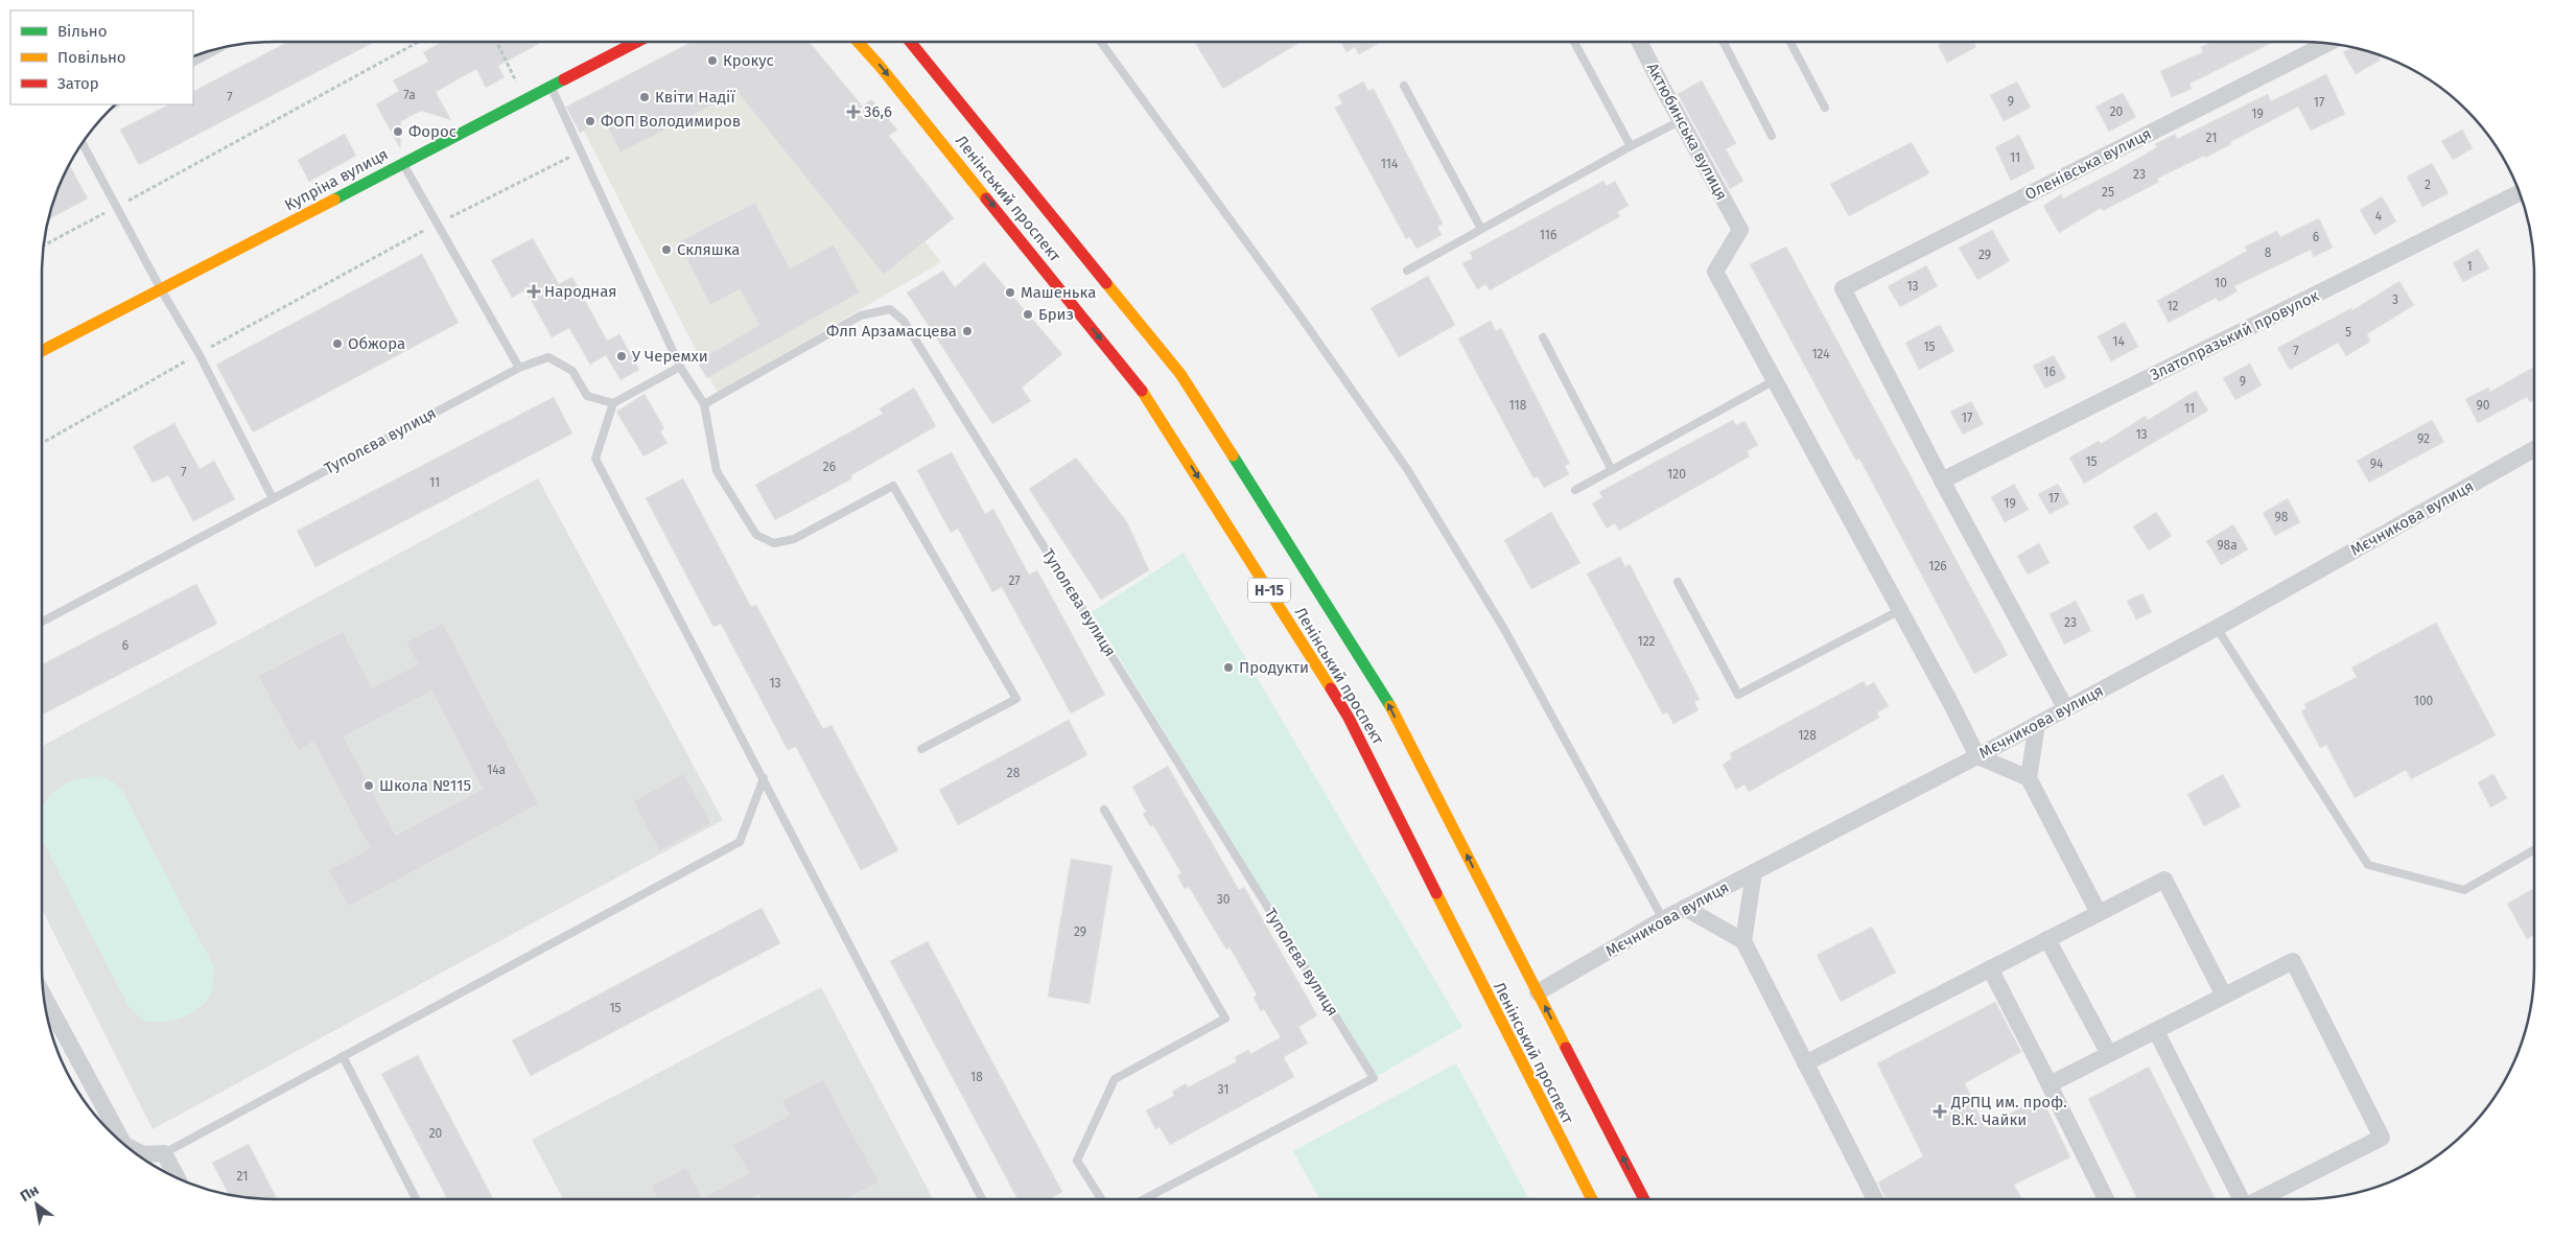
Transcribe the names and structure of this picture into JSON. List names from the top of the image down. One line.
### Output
{"streets":{"main road":["Купріна вулиця","Ленінський проспект","Н-15"],"street":["Актюбинська вулиця","Оленівська вулиця","Златопразький провулок","Мєчникова вулиця"],"lane":["Туполєва вулиця"]},"crossings":[["Оленівська вулиця","Златопразький провулок"],["Ленінський проспект","Мєчникова вулиця"]],"places":{"other":["Крокус","Квіти Надії","ФОП Володимиров","Форос","Скляшка","Машенька","Бриз","Флп Арзамасцева","Обжора","У Черемхи","Продукти","Школа №115"],"health":["36,6","Народная","ДРПЦ им. проф. В.К. Чайки"]},"house_numbers":["7а","7","9","17","20","19","21","11","114","23","2","25","4","116","6","8","29","1","10","13","3","12","5","14","15","7","124","16","9","118","90","11","17","13","92","15","94","26","7","120","11","17","19","98","98а","126","27","23","122","6","13","100","128","14а","28","30","29","15","18","31","20","21"],"legend":["Вільно","Повільно","Затор"],"north":"top left"}
